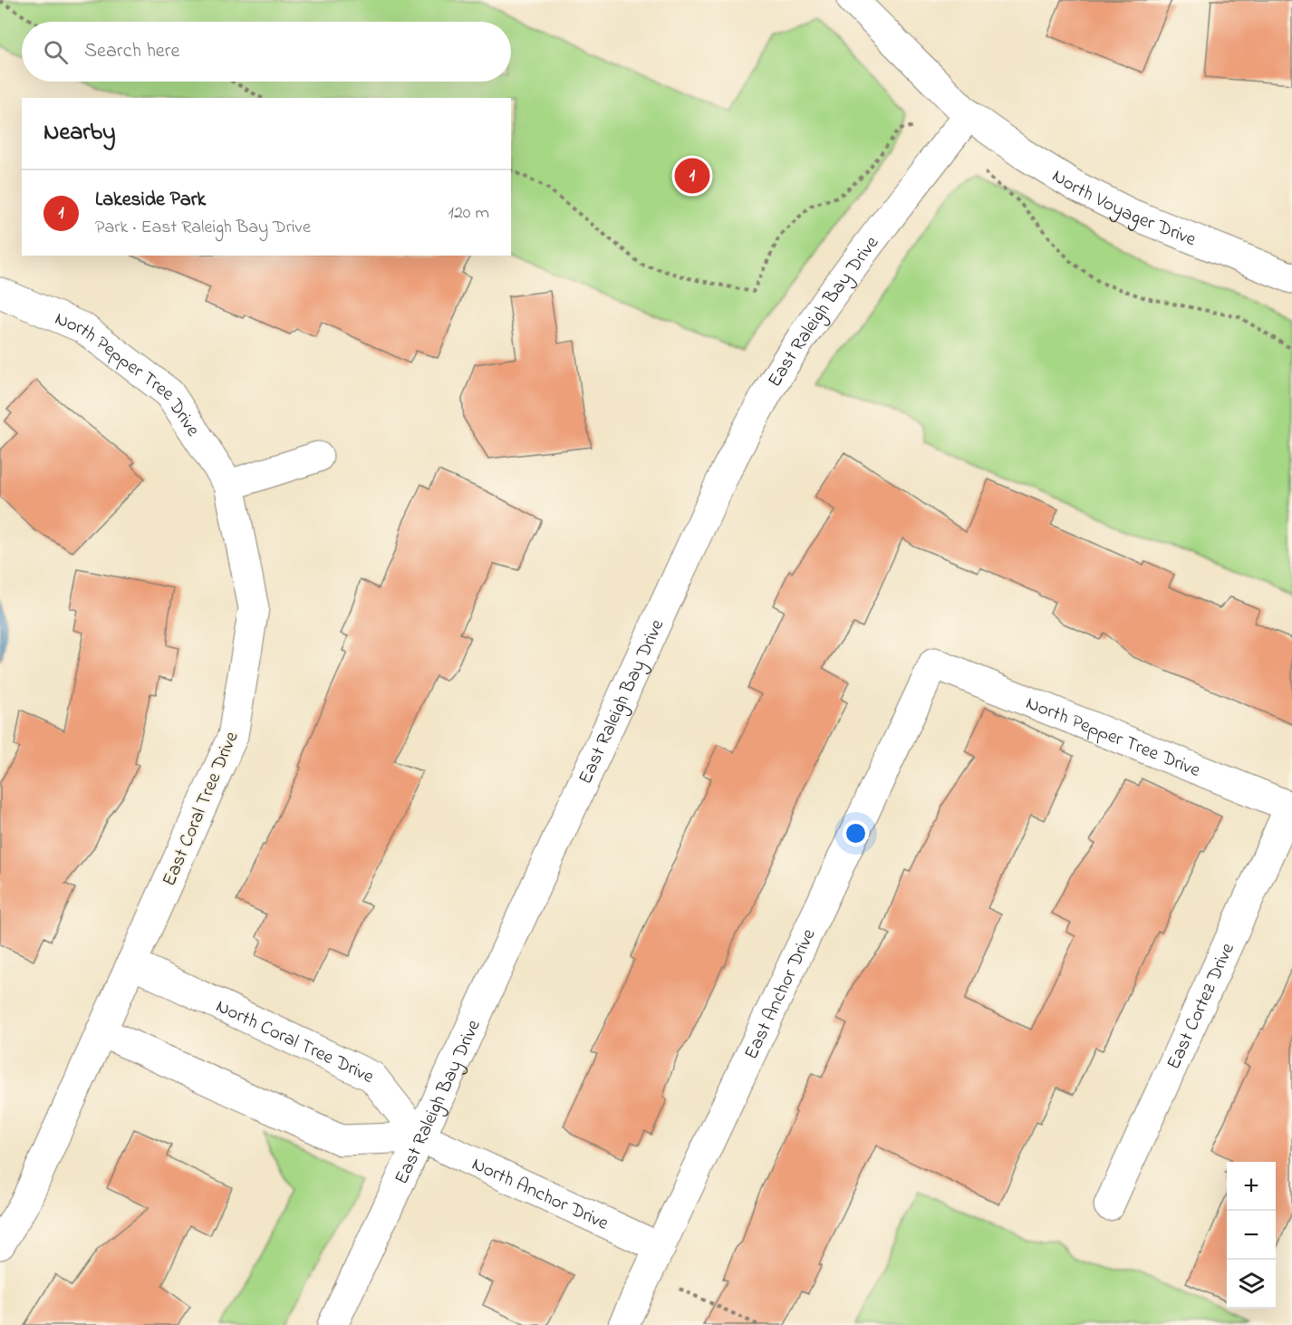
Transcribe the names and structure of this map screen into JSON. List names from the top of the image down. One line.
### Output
{"streets":{"street":["North Voyager Drive","East Raleigh Bay Drive","North Pepper Tree Drive","East Coral Tree Drive","East Anchor Drive","East Cortez Drive","North Coral Tree Drive","North Anchor Drive"]},"crossings":[["North Voyager Drive","East Raleigh Bay Drive"],["East Raleigh Bay Drive","North Coral Tree Drive"],["East Raleigh Bay Drive","North Anchor Drive"],["North Pepper Tree Drive","East Coral Tree Drive"],["North Pepper Tree Drive","East Anchor Drive"],["North Pepper Tree Drive","East Cortez Drive"],["East Coral Tree Drive","North Coral Tree Drive"],["East Anchor Drive","North Anchor Drive"],["North Coral Tree Drive","North Anchor Drive"]],"page":{"search":"Search here","heading":"Nearby","pins":"1","list":[{"mark":"1","name":"Lakeside Park","note":"Park · East Raleigh Bay Drive","value":"120 m"}],"map_buttons":["+","−"]}}
